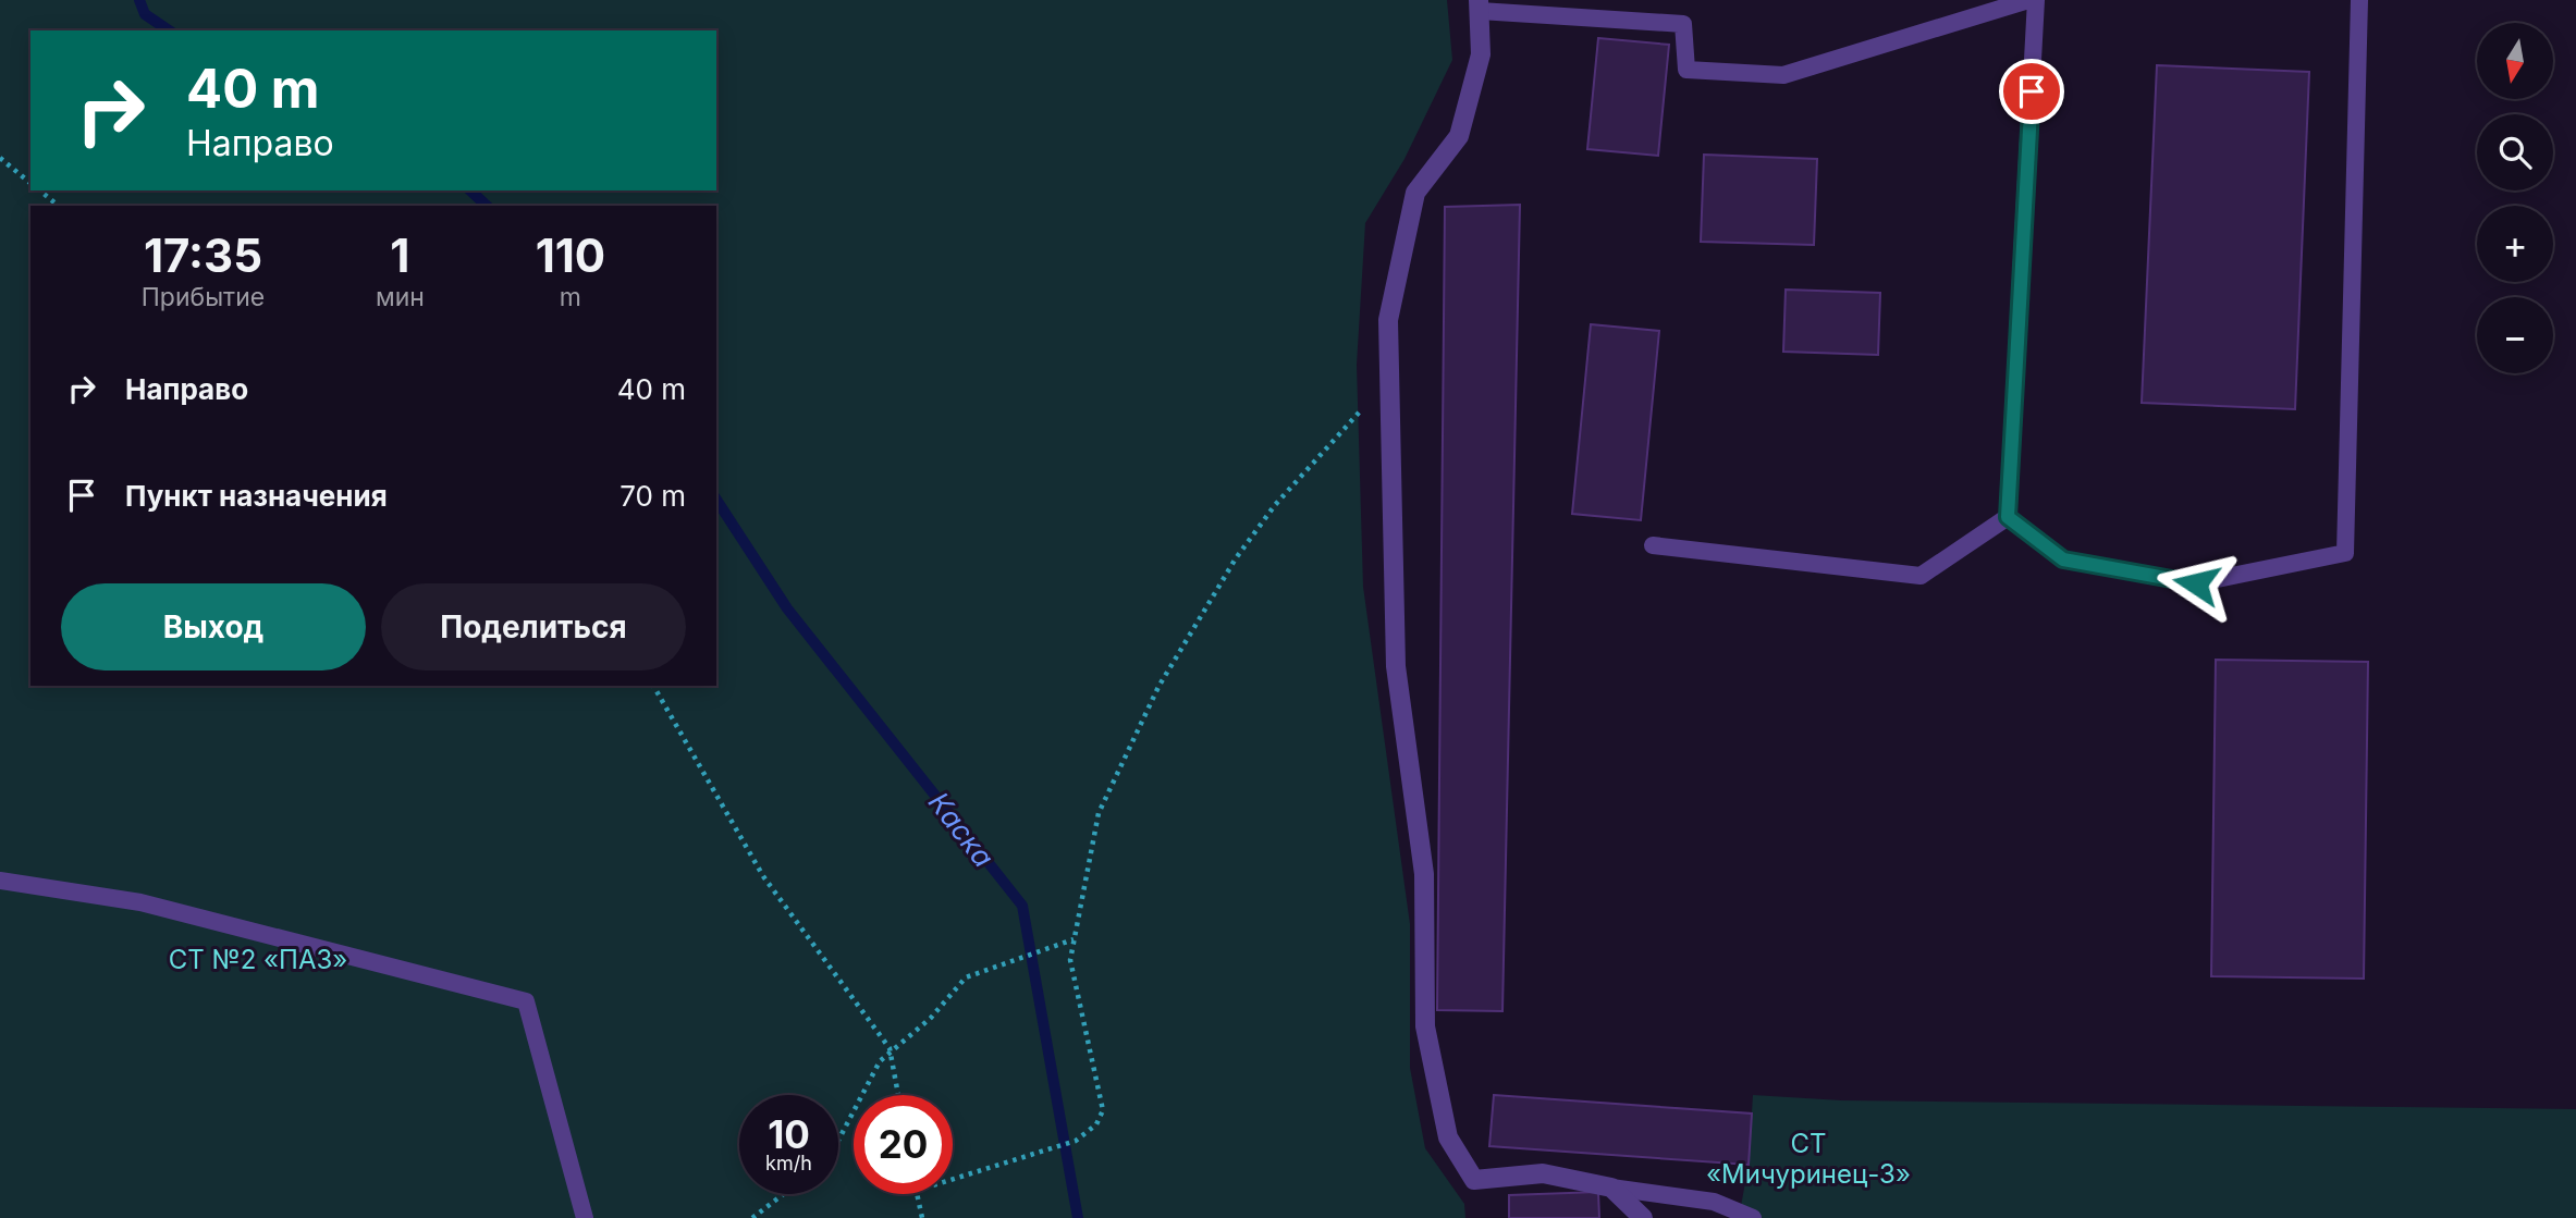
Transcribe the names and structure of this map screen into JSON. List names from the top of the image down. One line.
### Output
{"water":["Каска"],"parks":["СТ №2 «ПАЗ»","СТ «Мичуринец-3»"],"north":"bottom","page":{"map_buttons":["+","−"],"turn":["40 m","Направо"],"eta":["17:35","Прибытие","1","мин","110","m"],"list":[{"name":"Направо","value":"40 m"},{"name":"Пункт назначения","value":"70 m"}],"buttons":["Выход","Поделиться"],"speed":"10 km/h","limit":"20"}}
